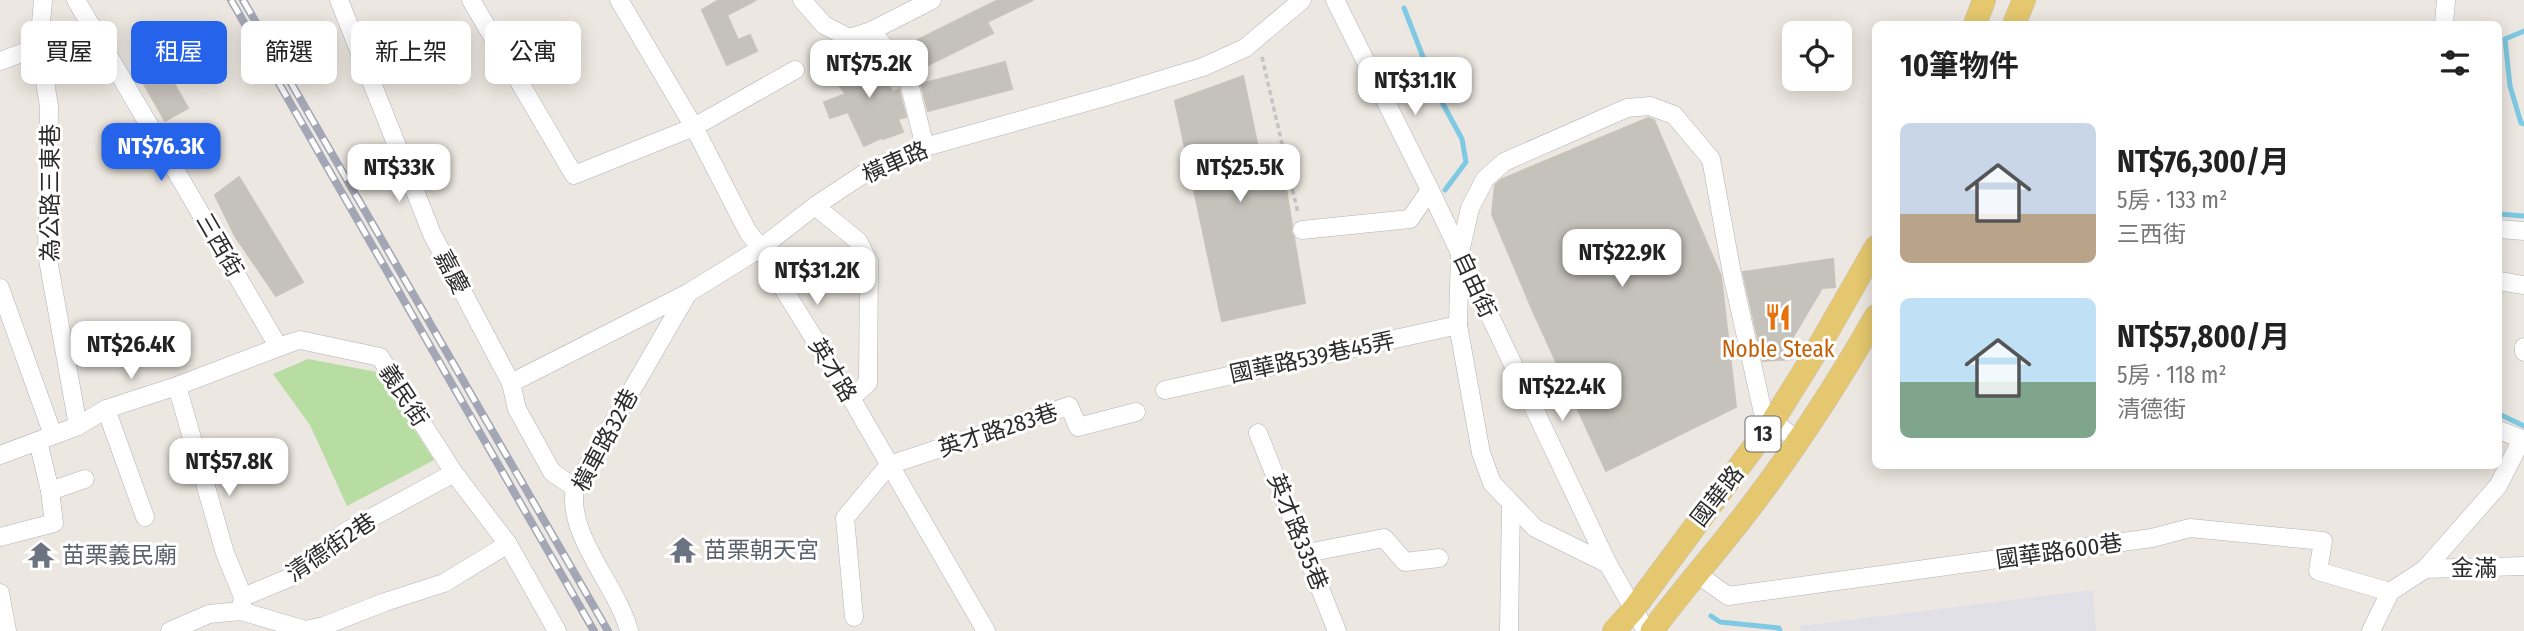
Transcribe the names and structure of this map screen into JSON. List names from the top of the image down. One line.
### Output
{"streets":{"main road":["13","國華路"],"street":["橫車路","為公路三東巷","三西街","嘉慶","自由街","國華路539巷45弄","英才路","義民街","英才路283巷","橫車路32巷","英才路335巷","清德街2巷","國華路600巷","金滿"]},"crossings":[["橫車路","嘉慶"],["橫車路","英才路"],["橫車路","橫車路32巷"],["為公路三東巷","義民街"],["三西街","義民街"],["嘉慶","橫車路32巷"],["自由街","國華路"],["英才路","英才路283巷"],["義民街","清德街2巷"],["國華路","國華路600巷"]],"places":{"restaurant":["Noble Steak"],"temple":["苗栗朝天宮","苗栗義民廟"]},"page":{"chip":["買屋","租屋","篩選","新上架","公寓"],"heading":"10筆物件","price":["NT$75.2K","NT$31.1K","NT$76.3K","NT$33K","NT$25.5K","NT$22.9K","NT$31.2K","NT$26.4K","NT$22.4K","NT$57.8K"],"list":[{"name":"NT$76,300/月","note":"5房 · 133 m² · 三西街"},{"name":"NT$57,800/月","note":"5房 · 118 m² · 清德街"}]}}
